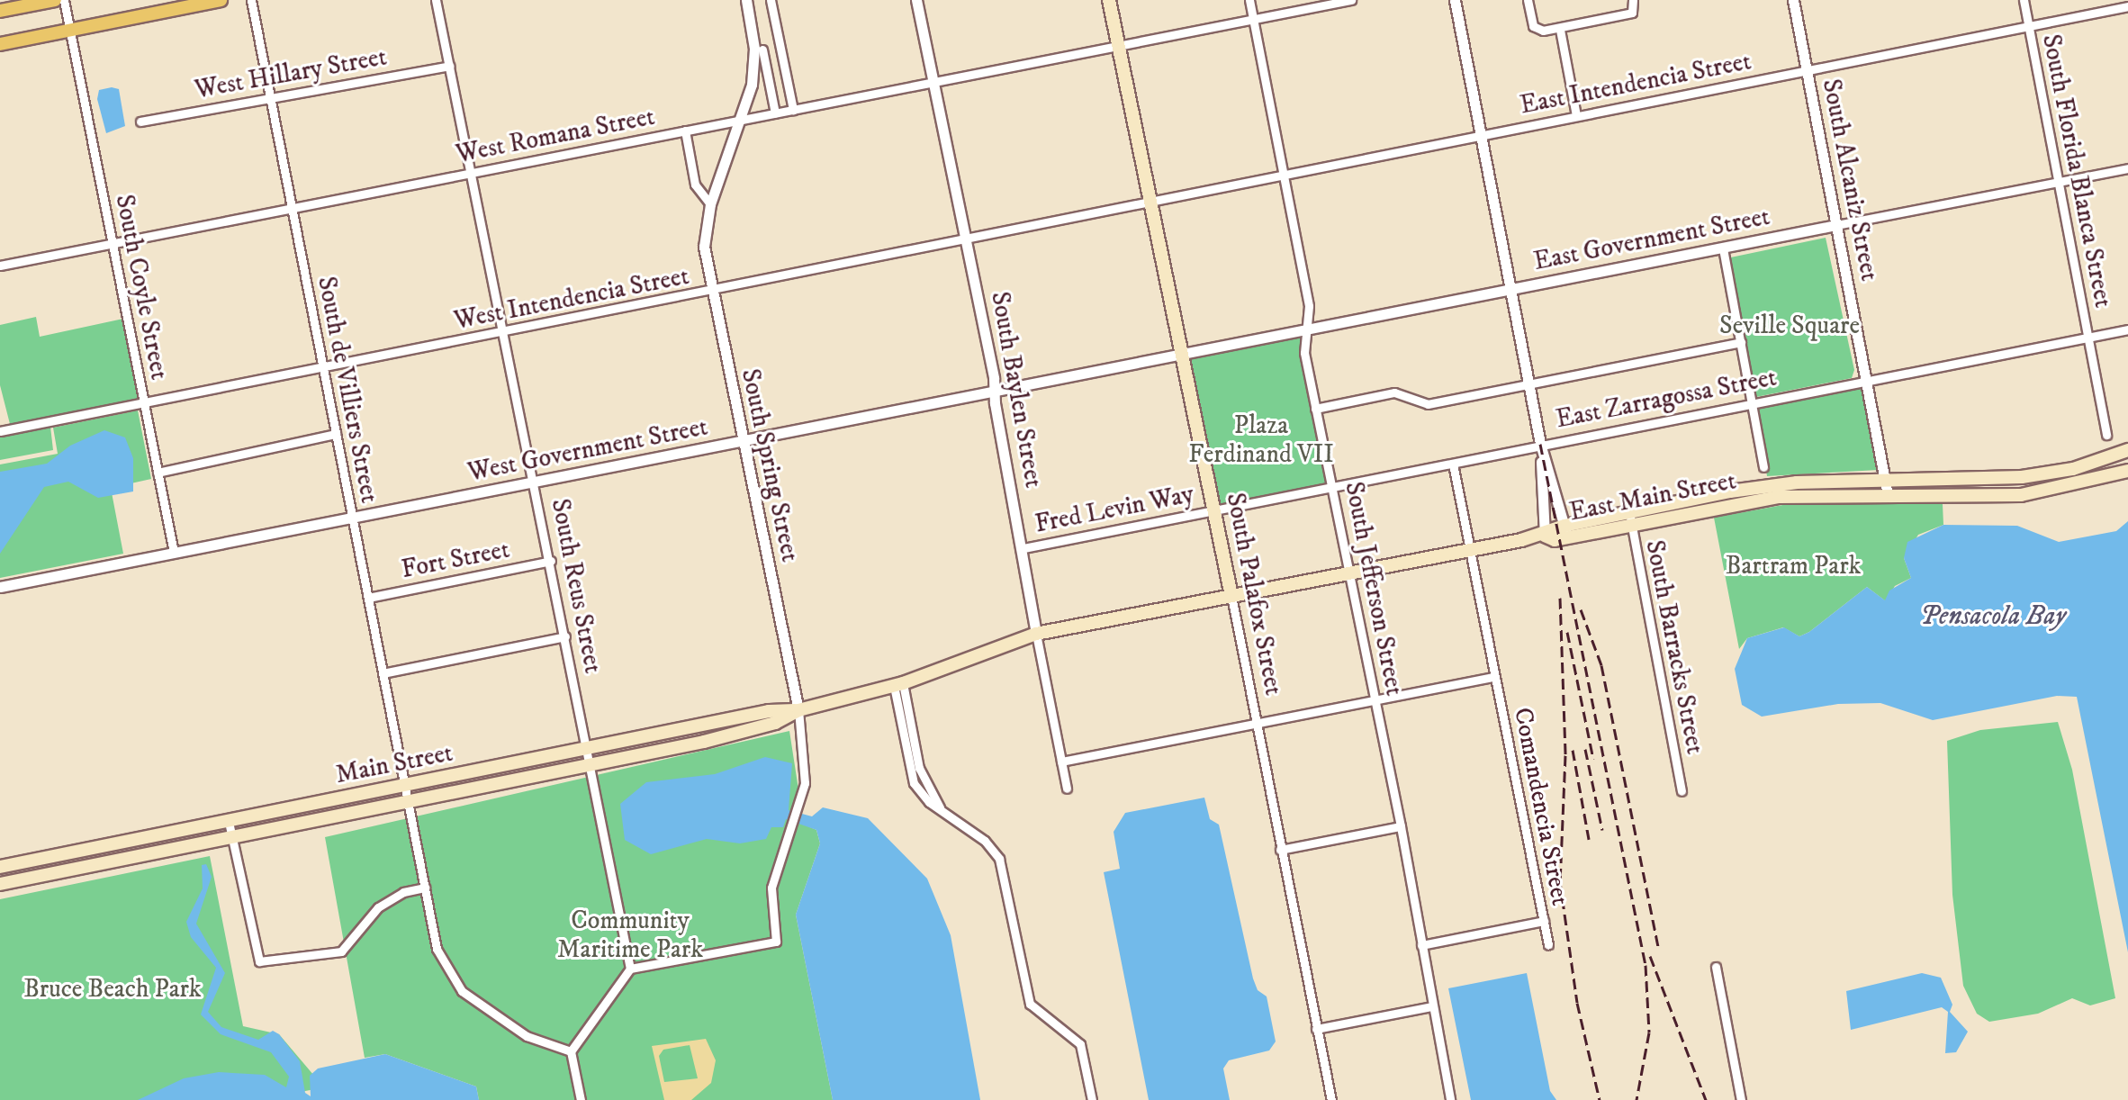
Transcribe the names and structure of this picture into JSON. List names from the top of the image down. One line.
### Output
{"streets":{"main road":["East Main Street","South Palafox Street","Main Street"],"street":["West Hillary Street","East Intendencia Street","West Romana Street","South Florida Blanca Street","South Alcaniz Street","East Government Street","South Coyle Street","West Intendencia Street","South de Villiers Street","South Baylen Street","East Zarragossa Street","West Government Street","South Spring Street","Fred Levin Way","Fort Street","South Reus Street","South Jefferson Street","South Barracks Street","Comandencia Street"]},"crossings":[["West Hillary Street","South de Villiers Street"],["West Hillary Street","South Reus Street"],["East Intendencia Street","South Florida Blanca Street"],["East Intendencia Street","South Alcaniz Street"],["East Intendencia Street","West Intendencia Street"],["East Intendencia Street","South Jefferson Street"],["East Intendencia Street","South Palafox Street"],["West Romana Street","South Coyle Street"],["West Romana Street","South de Villiers Street"],["West Romana Street","South Baylen Street"],["West Romana Street","South Spring Street"],["West Romana Street","South Reus Street"],["West Romana Street","South Jefferson Street"],["West Romana Street","South Palafox Street"],["South Florida Blanca Street","East Government Street"],["South Florida Blanca Street","East Zarragossa Street"],["South Alcaniz Street","East Government Street"],["South Alcaniz Street","East Zarragossa Street"],["South Alcaniz Street","East Main Street"],["East Government Street","West Government Street"],["East Government Street","South Jefferson Street"],["East Government Street","South Palafox Street"],["South Coyle Street","West Intendencia Street"],["South Coyle Street","West Government Street"],["West Intendencia Street","South de Villiers Street"],["West Intendencia Street","South Baylen Street"],["West Intendencia Street","South Spring Street"],["West Intendencia Street","South Reus Street"],["West Intendencia Street","South Palafox Street"],["South de Villiers Street","West Government Street"],["South de Villiers Street","Fort Street"],["South de Villiers Street","Main Street"],["South Baylen Street","West Government Street"],["South Baylen Street","East Main Street"],["South Baylen Street","Fred Levin Way"],["East Zarragossa Street","Fred Levin Way"],["East Zarragossa Street","South Jefferson Street"],["East Zarragossa Street","South Palafox Street"],["East Zarragossa Street","Comandencia Street"],["West Government Street","South Spring Street"],["West Government Street","South Reus Street"],["West Government Street","South Palafox Street"],["South Spring Street","East Main Street"],["South Spring Street","South Reus Street"],["South Spring Street","Main Street"],["East Main Street","South Jefferson Street"],["East Main Street","South Palafox Street"],["East Main Street","South Barracks Street"],["East Main Street","Main Street"],["East Main Street","Comandencia Street"],["Fred Levin Way","South Palafox Street"],["Fort Street","South Reus Street"],["South Reus Street","Main Street"]],"water":["Pensacola Bay"],"parks":["Seville Square","Plaza Ferdinand VII","Bartram Park","Community Maritime Park","Bruce Beach Park"]}
